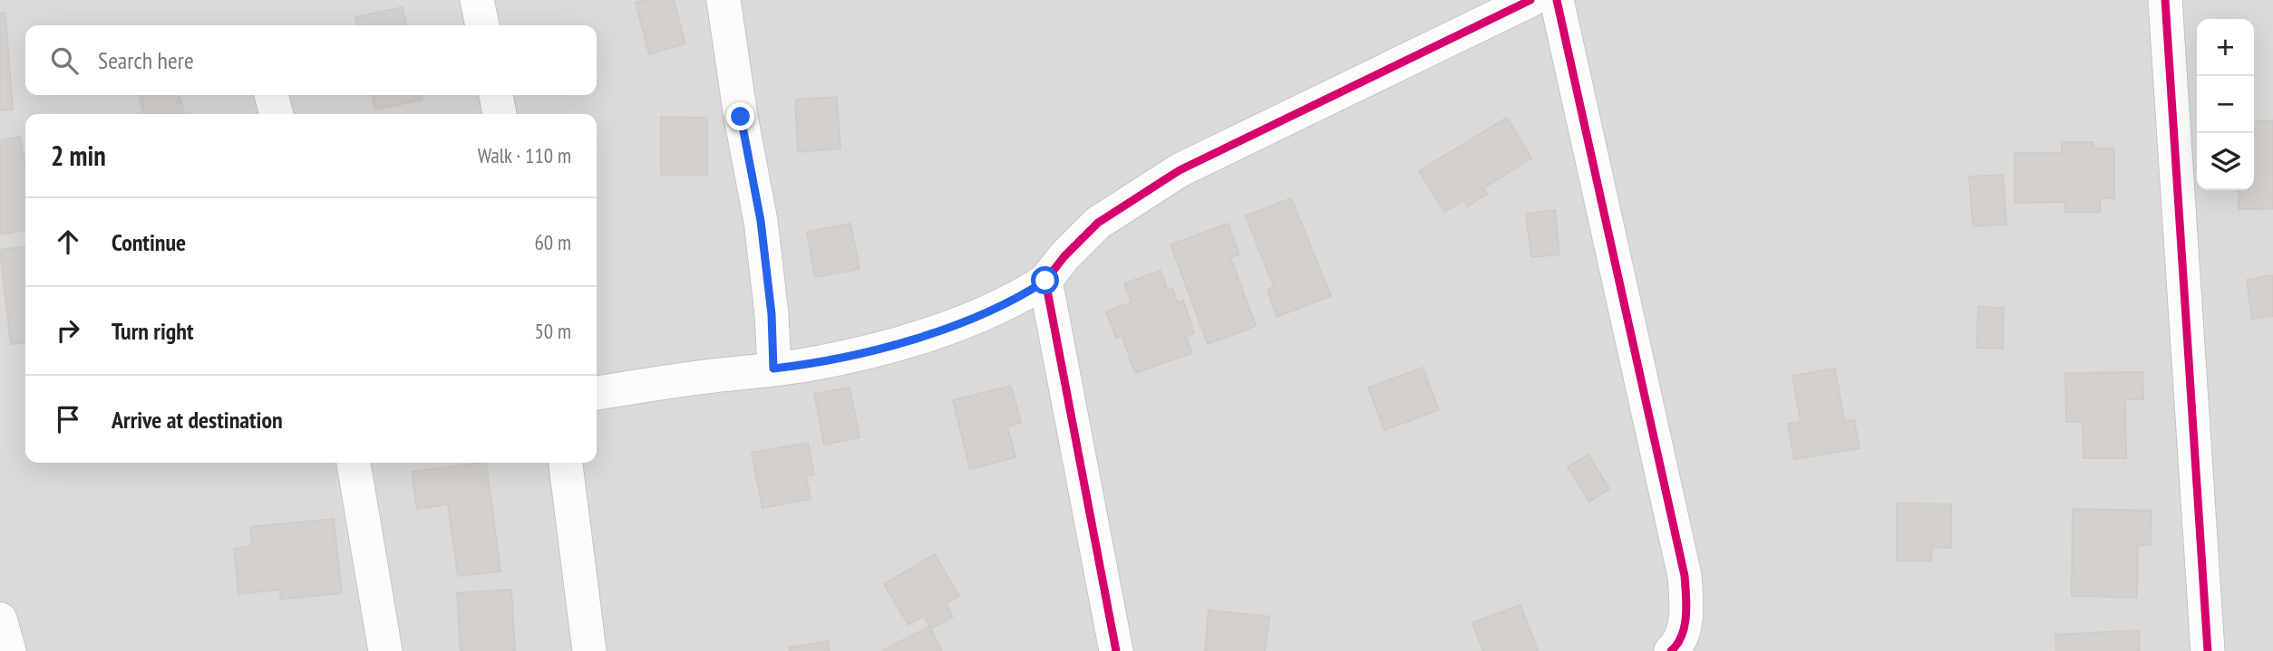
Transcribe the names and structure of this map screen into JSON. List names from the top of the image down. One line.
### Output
{"page":{"map_buttons":["+","−"],"search":"Search here","heading":["2 min","Walk · 110 m"],"list":[["Continue","60 m"],["Turn right","50 m"],"Arrive at destination"]}}
